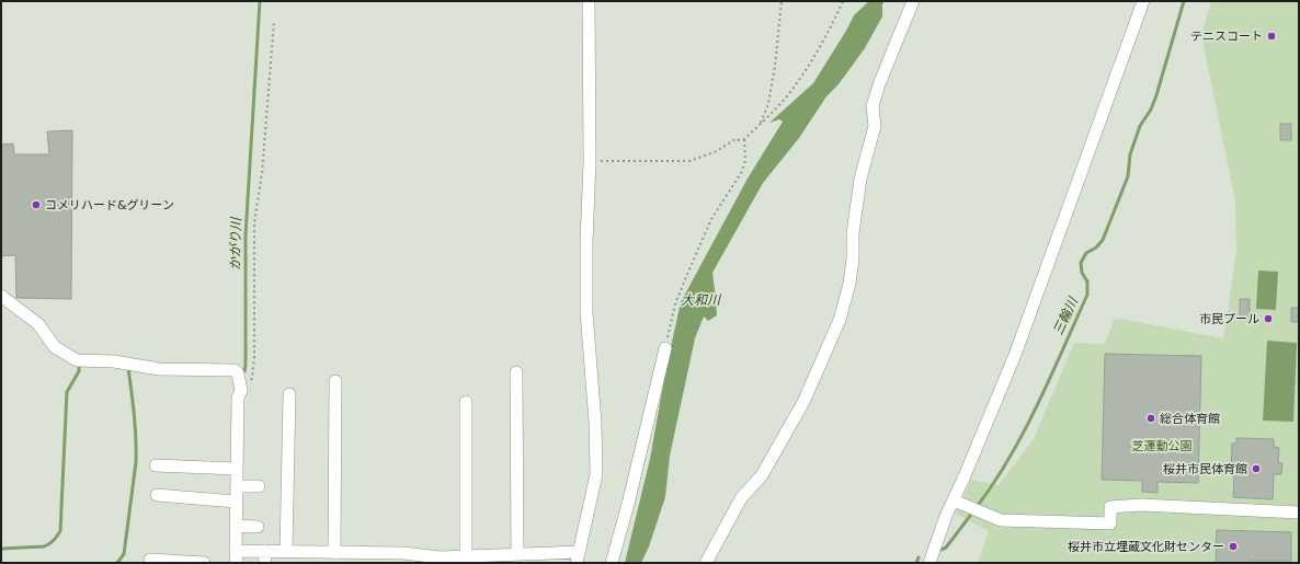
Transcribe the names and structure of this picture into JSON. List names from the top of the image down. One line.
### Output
{"water":["かがり川","大和川","三輪川"],"parks":["芝運動公園"],"places":["テニスコート","コメリハード&グリーン","市民プール","総合体育館","桜井市民体育館","桜井市立埋蔵文化財センター"]}
